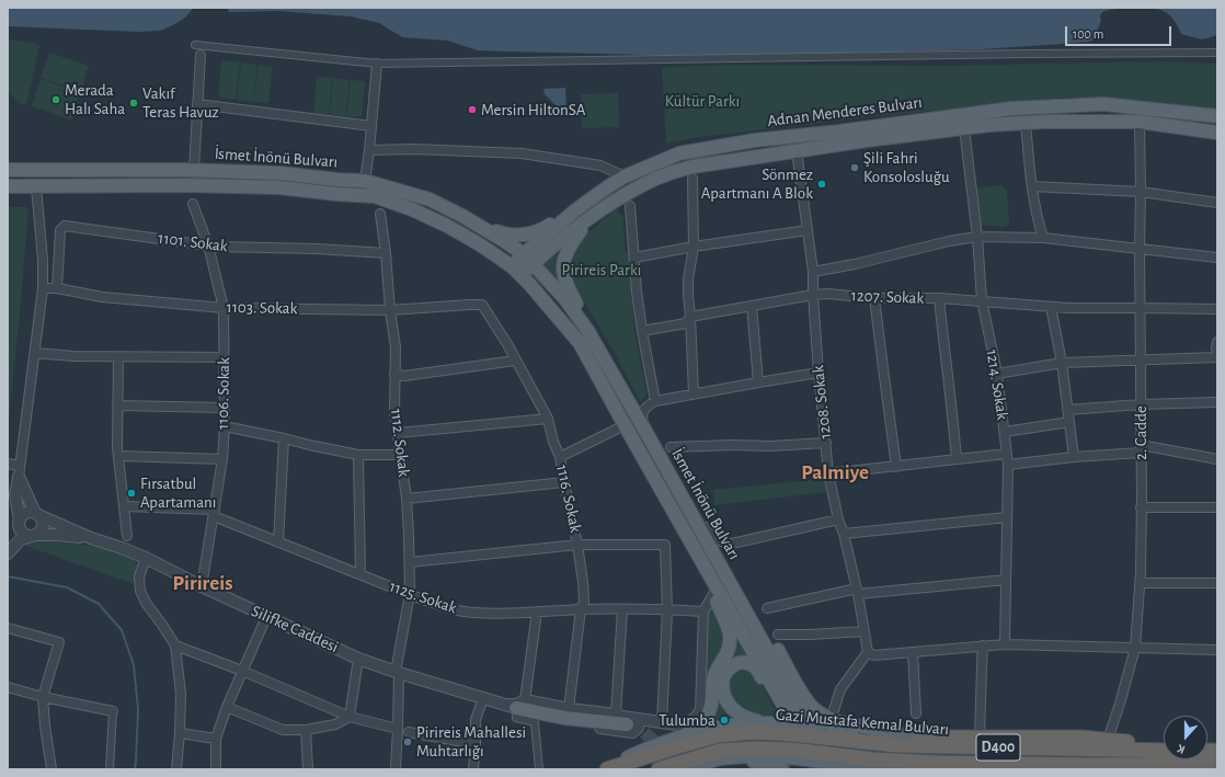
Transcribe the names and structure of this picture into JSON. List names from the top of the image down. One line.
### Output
{"streets":{"highway":["Gazi Mustafa Kemal Bulvarı","D400"],"main road":["Adnan Menderes Bulvarı","İsmet İnönü Bulvarı"],"street":["1101. Sokak","1207. Sokak","1103. Sokak","1214. Sokak","1106. Sokak","1208. Sokak","2. Cadde","1112. Sokak","1116. Sokak","1125. Sokak","Silifke Caddesi"]},"crossings":[["Adnan Menderes Bulvarı","İsmet İnönü Bulvarı"],["Adnan Menderes Bulvarı","1214. Sokak"],["Adnan Menderes Bulvarı","1208. Sokak"],["Adnan Menderes Bulvarı","2. Cadde"],["İsmet İnönü Bulvarı","Gazi Mustafa Kemal Bulvarı"],["1101. Sokak","1103. Sokak"],["1101. Sokak","1106. Sokak"],["1101. Sokak","1112. Sokak"],["1207. Sokak","1214. Sokak"],["1207. Sokak","1208. Sokak"],["1207. Sokak","2. Cadde"],["1103. Sokak","1106. Sokak"],["1103. Sokak","1112. Sokak"],["1103. Sokak","1116. Sokak"],["1106. Sokak","1125. Sokak"],["1106. Sokak","Silifke Caddesi"],["1112. Sokak","1125. Sokak"],["1112. Sokak","Silifke Caddesi"],["1116. Sokak","1125. Sokak"],["1116. Sokak","Silifke Caddesi"]],"districts":["Palmiye","Pirireis"],"parks":["Kültür Parkı","Pirireis Parkı"],"places":["Merada Halı Saha","Vakıf Teras Havuz","Mersin HiltonSA","Şili Fahri Konsolosluğu","Sönmez Apartmanı A Blok","Fırsatbul Apartamanı","Tulumba","Pirireis Mahallesi Muhtarlığı"],"scale_bar":"100 m","north":"bottom"}
